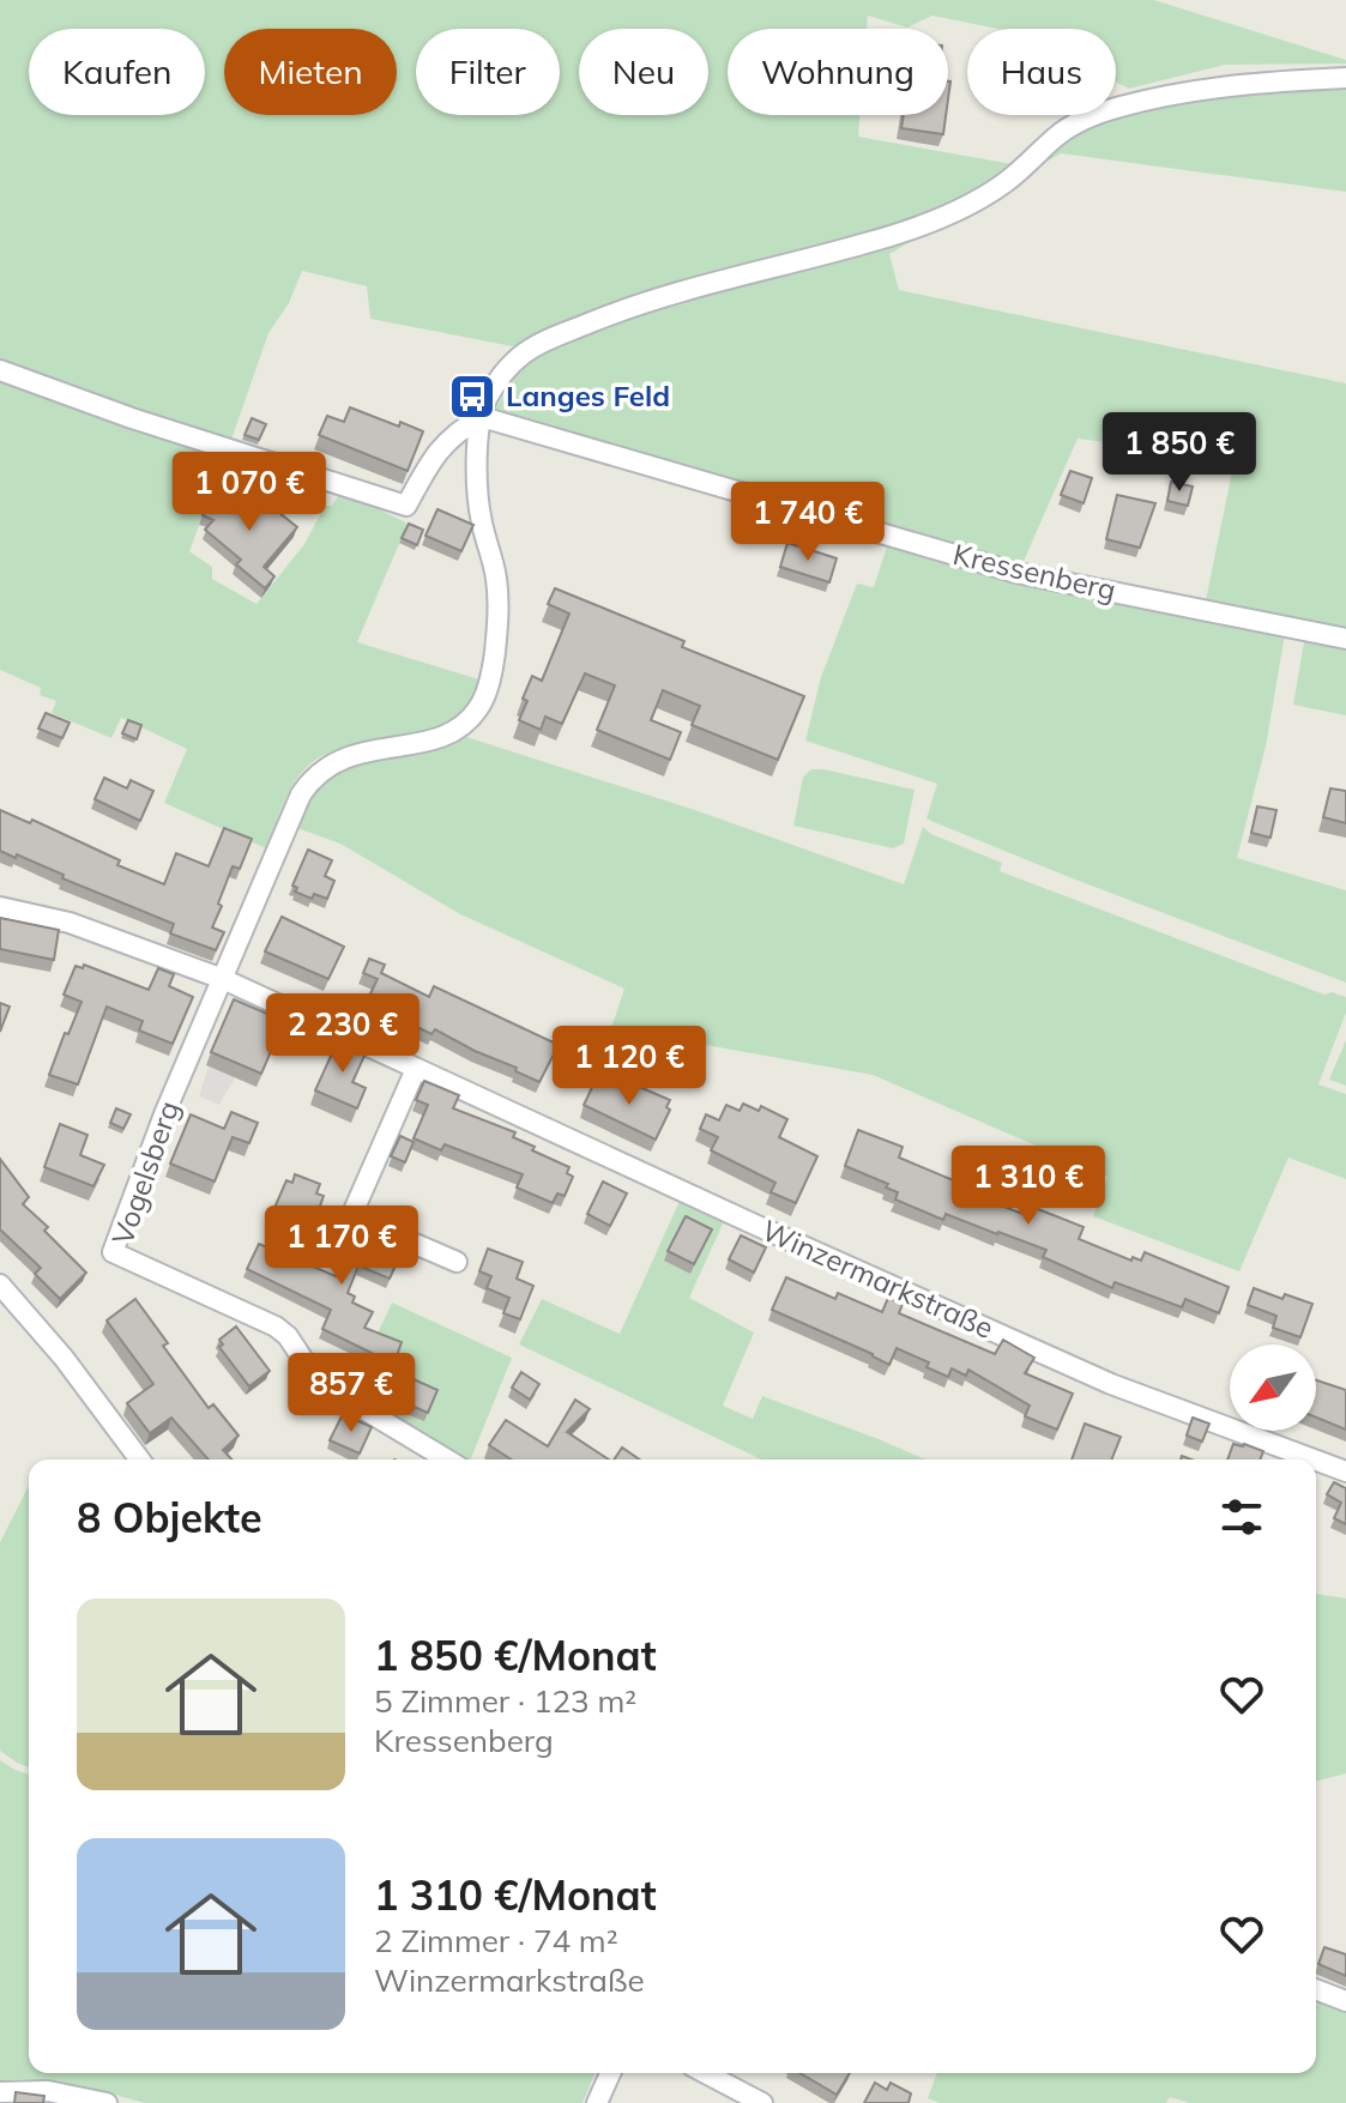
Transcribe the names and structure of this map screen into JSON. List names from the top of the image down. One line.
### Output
{"streets":{"street":["Kressenberg","Vogelsberg","Winzermarkstraße"]},"crossings":[["Vogelsberg","Winzermarkstraße"]],"places":{"bus stop":["Langes Feld"]},"north":"bottom left","page":{"chip":["Kaufen","Mieten","Filter","Neu","Wohnung","Haus"],"price":["1 850 €","1 070 €","1 740 €","2 230 €","1 120 €","1 310 €","1 170 €","857 €"],"heading":"8 Objekte","list":[{"name":"1 850 €/Monat","note":"5 Zimmer · 123 m² · Kressenberg"},{"name":"1 310 €/Monat","note":"2 Zimmer · 74 m² · Winzermarkstraße"}]}}
